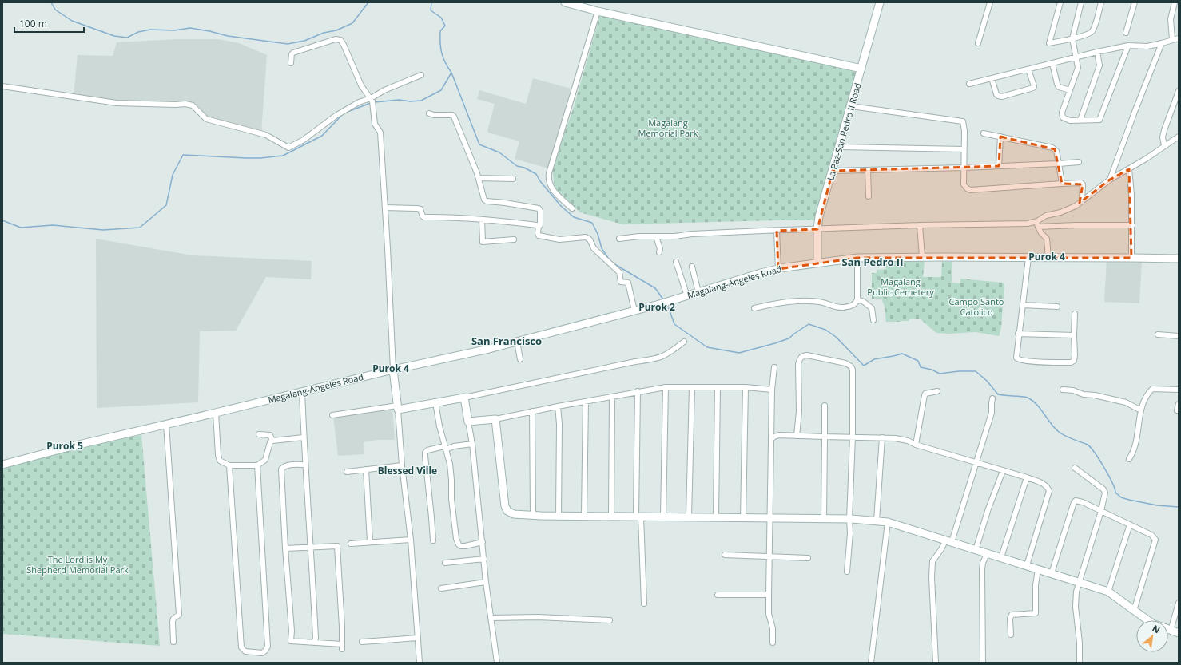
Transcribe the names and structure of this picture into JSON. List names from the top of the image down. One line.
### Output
{"streets":{"street":["La Paz-San Pedro II Road","Magalang-Angeles Road"]},"crossings":[["La Paz-San Pedro II Road","Magalang-Angeles Road"]],"districts":["Purok 4","San Pedro II","Purok 2","San Francisco","Purok 4","Purok 5","Blessed Ville"],"parks":["Magalang Memorial Park","Magalang Public Cemetery","Campo Santo Catolico","The Lord is My Shepherd Memorial Park"],"scale_bar":"100 m","north":"top right"}
